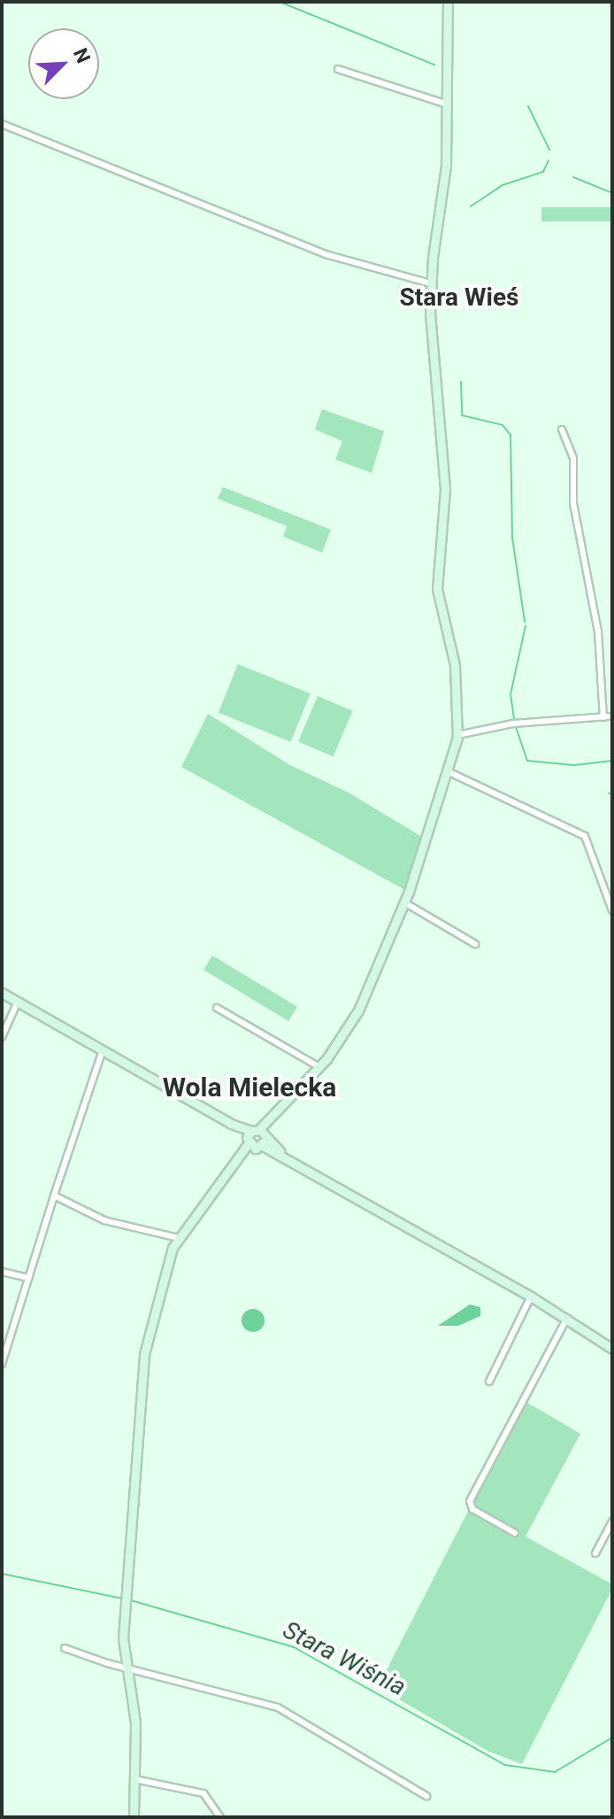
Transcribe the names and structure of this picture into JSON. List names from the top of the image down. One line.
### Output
{"districts":["Stara Wieś","Wola Mielecka"],"water":["Stara Wiśnia"],"north":"top right"}
